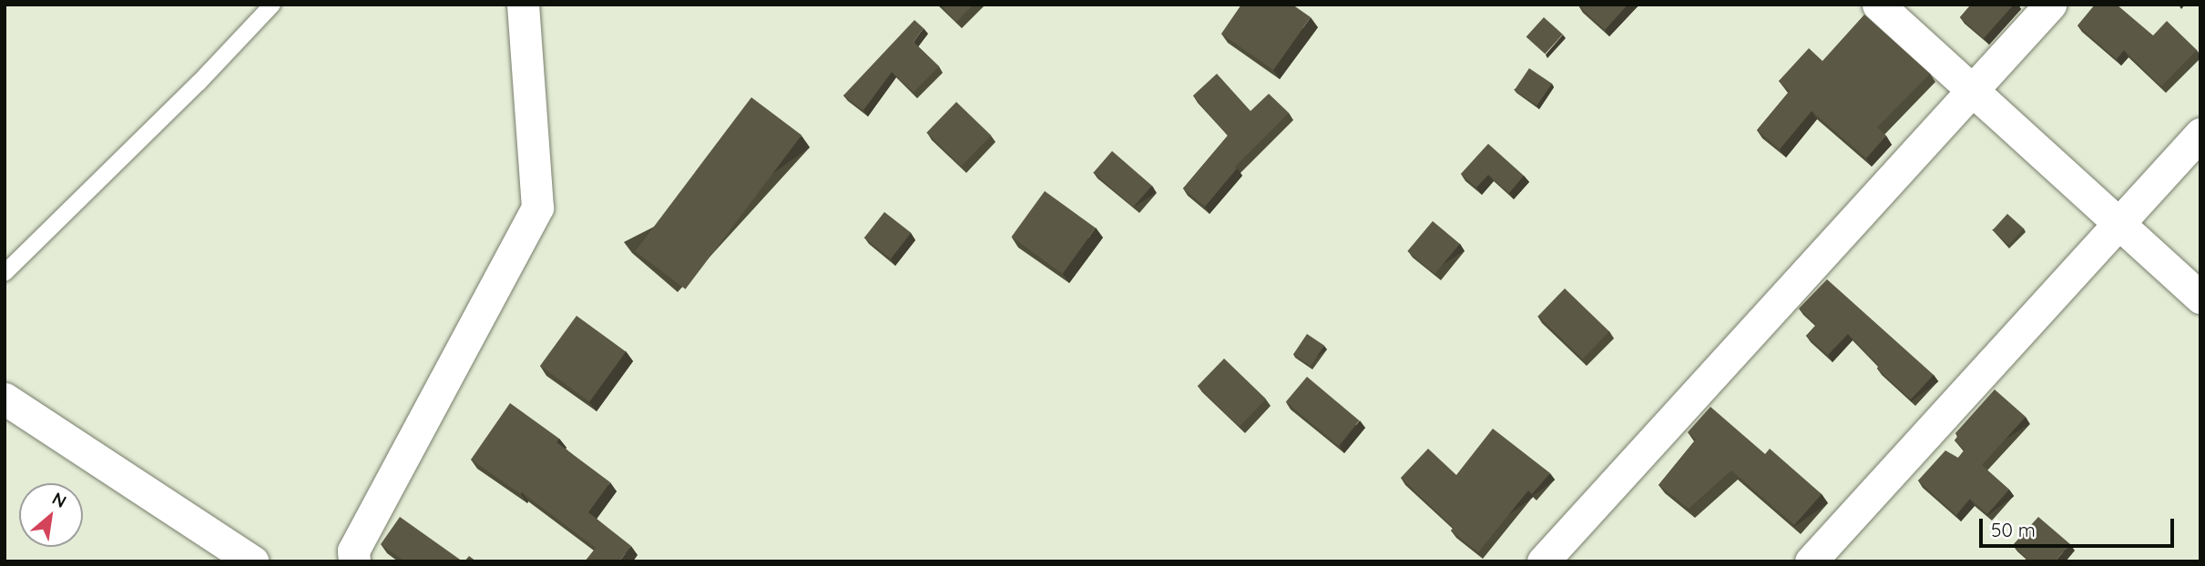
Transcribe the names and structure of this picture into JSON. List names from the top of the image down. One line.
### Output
{"scale_bar":"50 m","north":"top right"}
